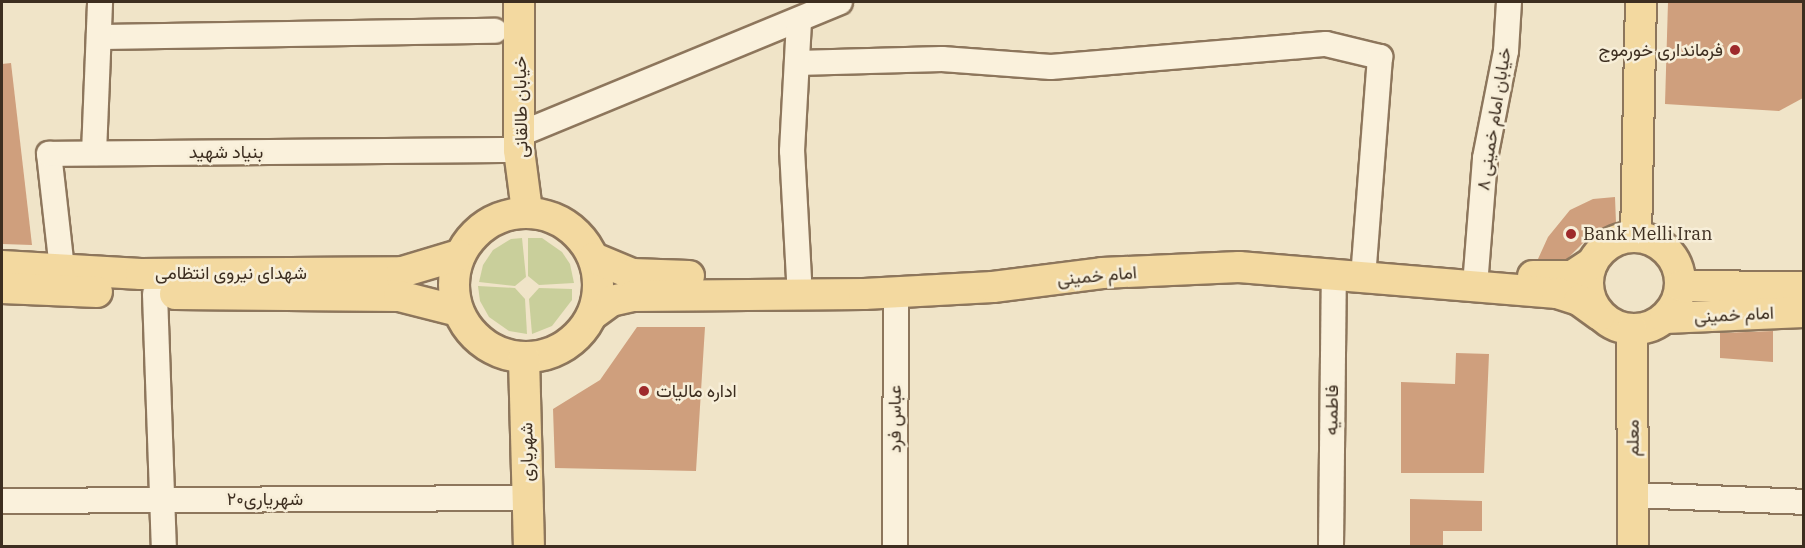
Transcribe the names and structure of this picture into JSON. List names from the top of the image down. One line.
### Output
{"streets":{"main road":["خیابان طالقانی","شهدای نیروی انتظامی","امام خمینی","معلم","شهریاری"],"street":["خیابان امام خمینی ۸","بنیاد شهید","فاطمیه","عباس فرد","شهریاری۲۰"]},"crossings":[["خیابان طالقانی","بنیاد شهید"],["خیابان طالقانی","شهدای نیروی انتظامی"],["خیابان طالقانی","امام خمینی"],["خیابان طالقانی","شهریاری"],["خیابان امام خمینی ۸","امام خمینی"],["بنیاد شهید","شهدای نیروی انتظامی"],["شهدای نیروی انتظامی","امام خمینی"],["شهدای نیروی انتظامی","شهریاری"],["امام خمینی","فاطمیه"],["امام خمینی","عباس فرد"],["امام خمینی","معلم"],["امام خمینی","شهریاری"],["شهریاری","شهریاری۲۰"]],"places":["فرمانداری خورموج","Bank Melli Iran","اداره مالیات"]}
